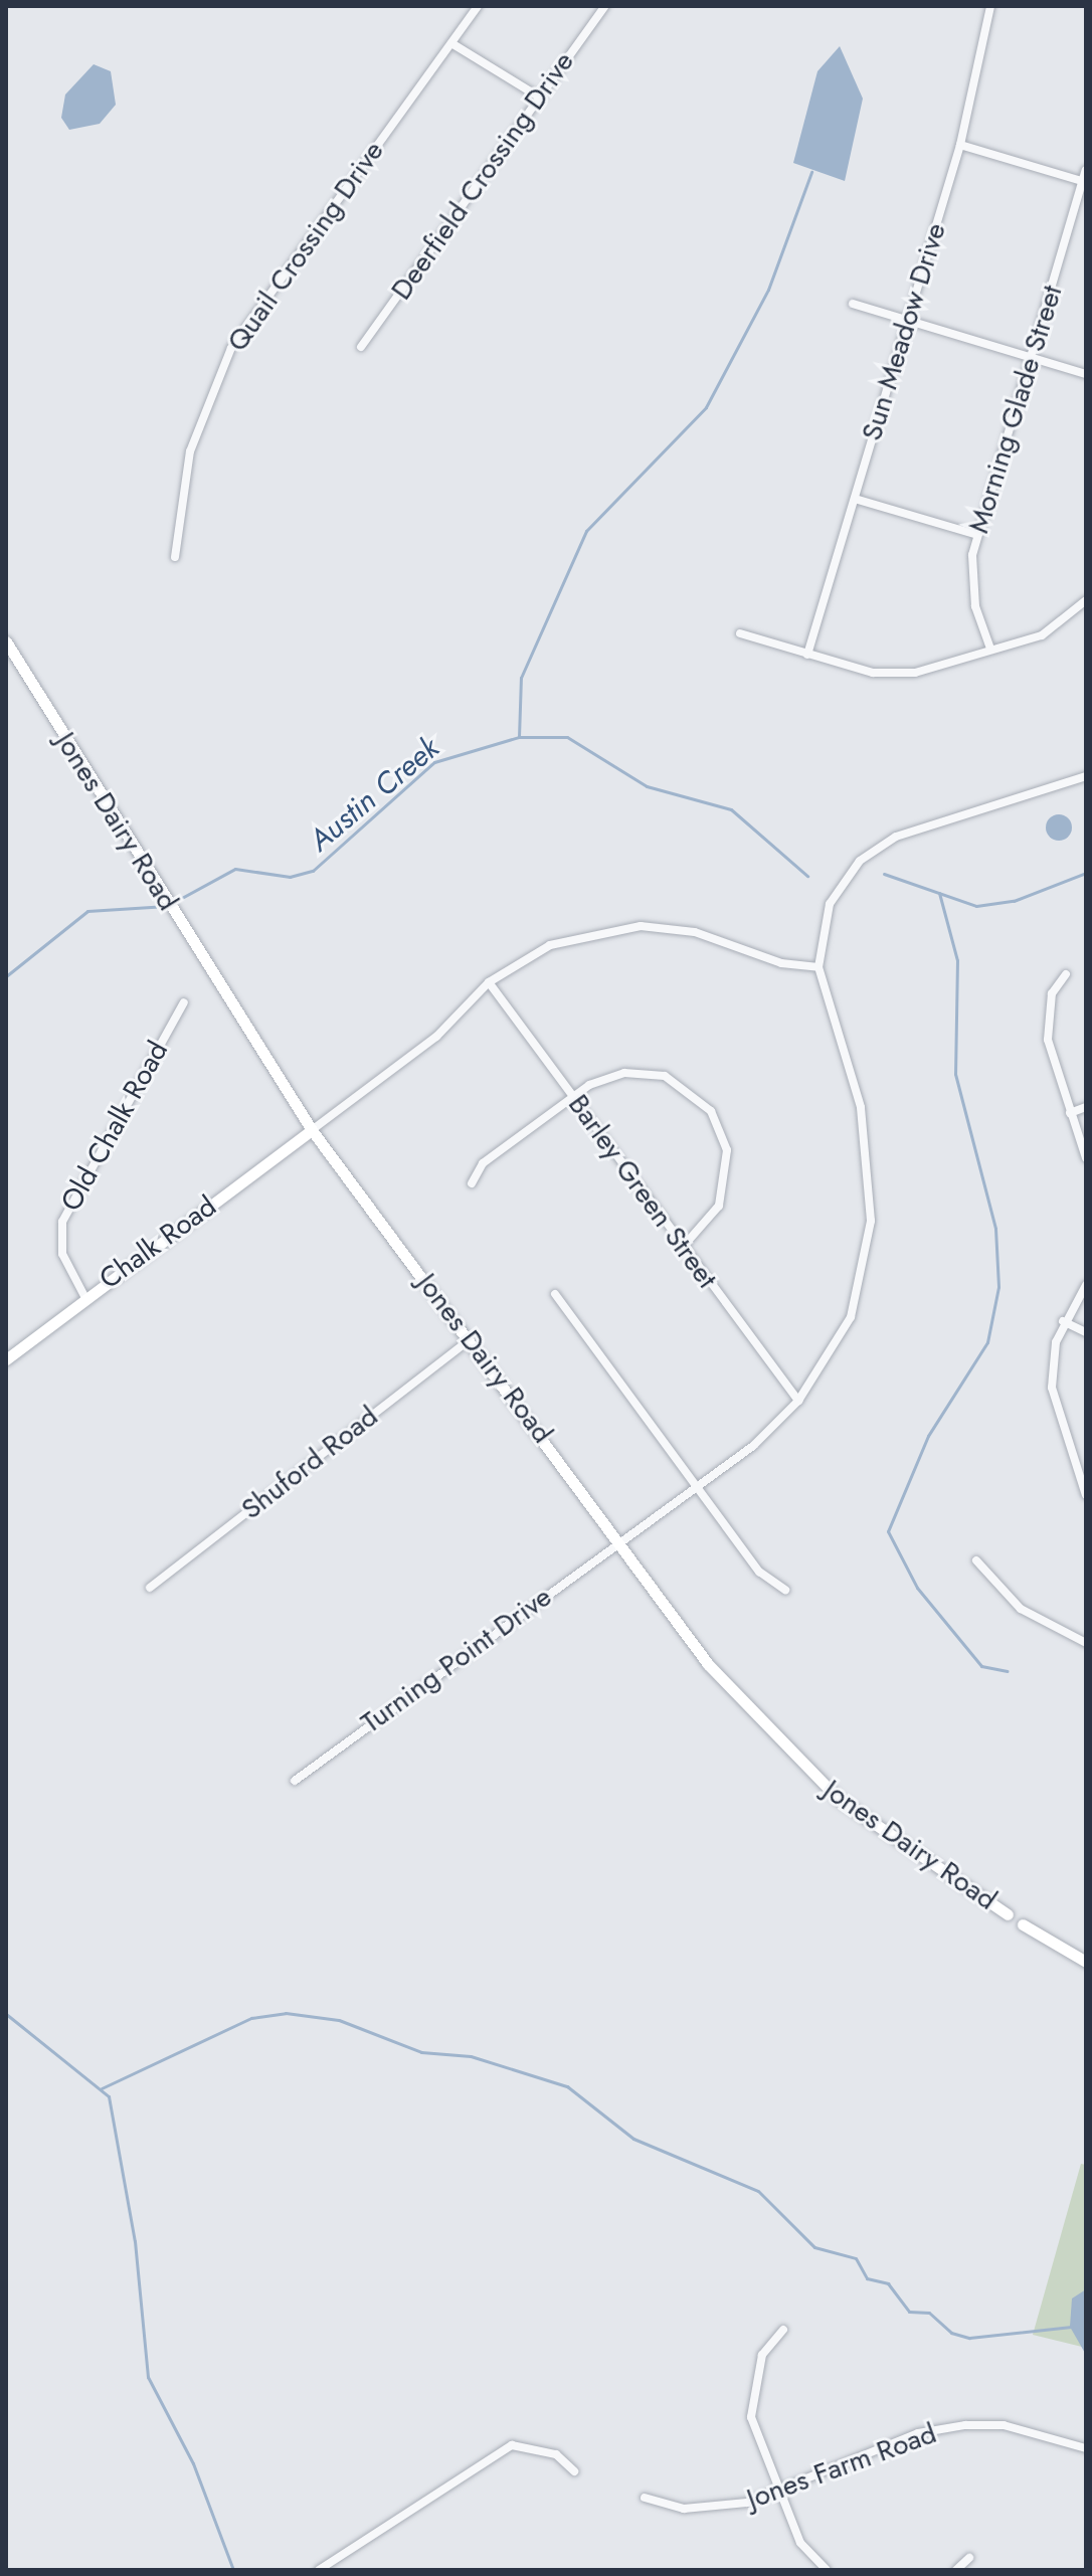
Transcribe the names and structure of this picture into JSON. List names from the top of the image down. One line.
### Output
{"streets":{"street":["Deerfield Crossing Drive","Quail Crossing Drive","Sun Meadow Drive","Morning Glade Street","Jones Dairy Road","Old Chalk Road","Barley Green Street","Chalk Road","Shuford Road","Turning Point Drive","Jones Farm Road"]},"crossings":[["Jones Dairy Road","Chalk Road"],["Jones Dairy Road","Shuford Road"],["Jones Dairy Road","Turning Point Drive"],["Old Chalk Road","Chalk Road"],["Barley Green Street","Turning Point Drive"]],"water":["Austin Creek"]}
